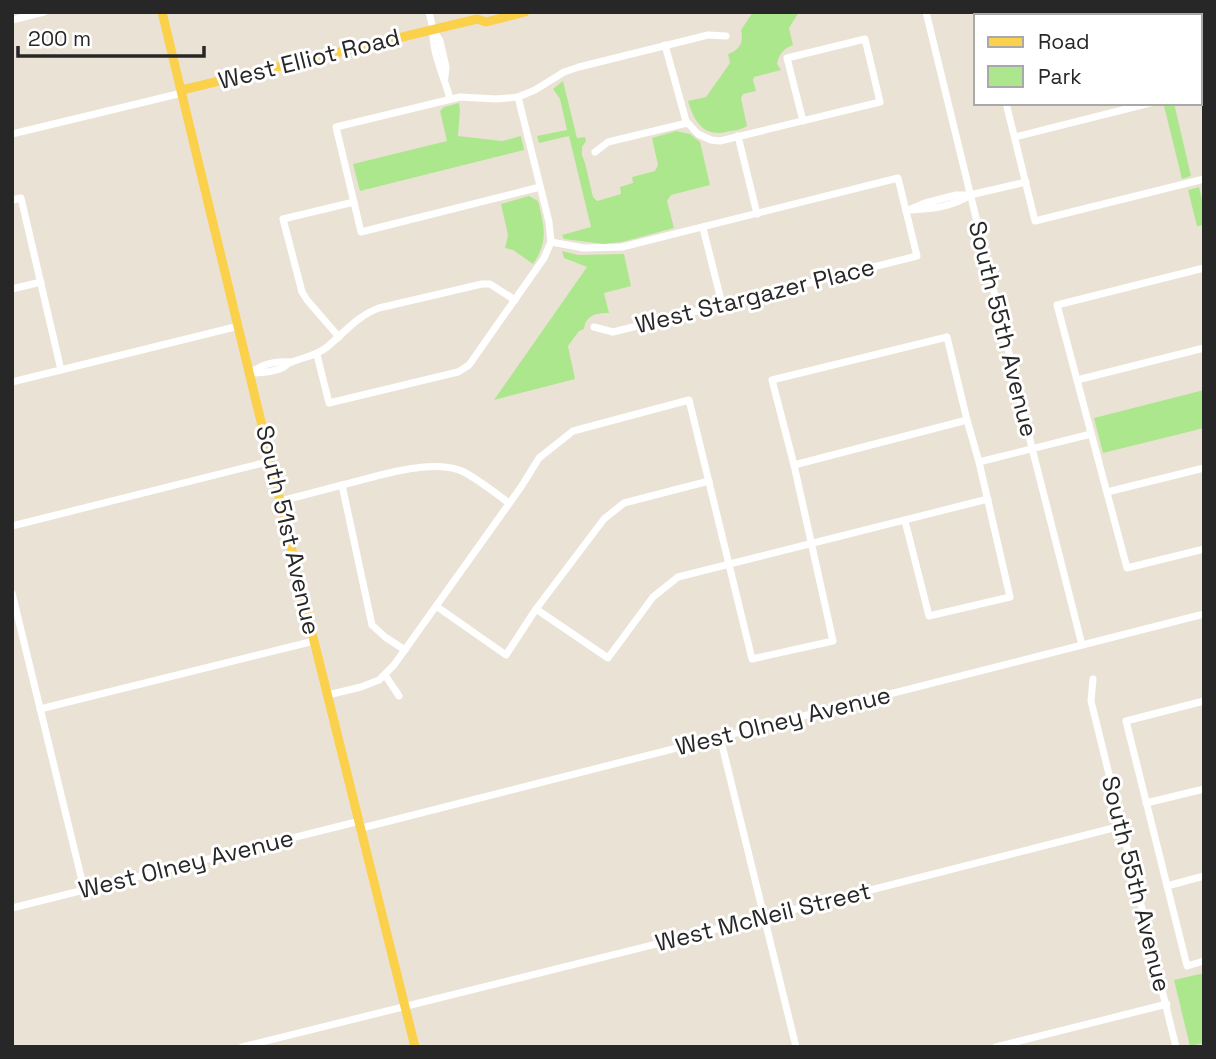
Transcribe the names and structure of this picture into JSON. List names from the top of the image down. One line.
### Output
{"streets":{"main road":["West Elliot Road","South 51st Avenue"],"street":["West Stargazer Place","South 55th Avenue","West Olney Avenue","West McNeil Street"]},"crossings":[["West Elliot Road","South 51st Avenue"],["South 55th Avenue","West Olney Avenue"],["South 55th Avenue","West McNeil Street"],["South 51st Avenue","West Olney Avenue"],["South 51st Avenue","West McNeil Street"]],"legend":["Road","Park"],"scale_bar":"200 m"}
